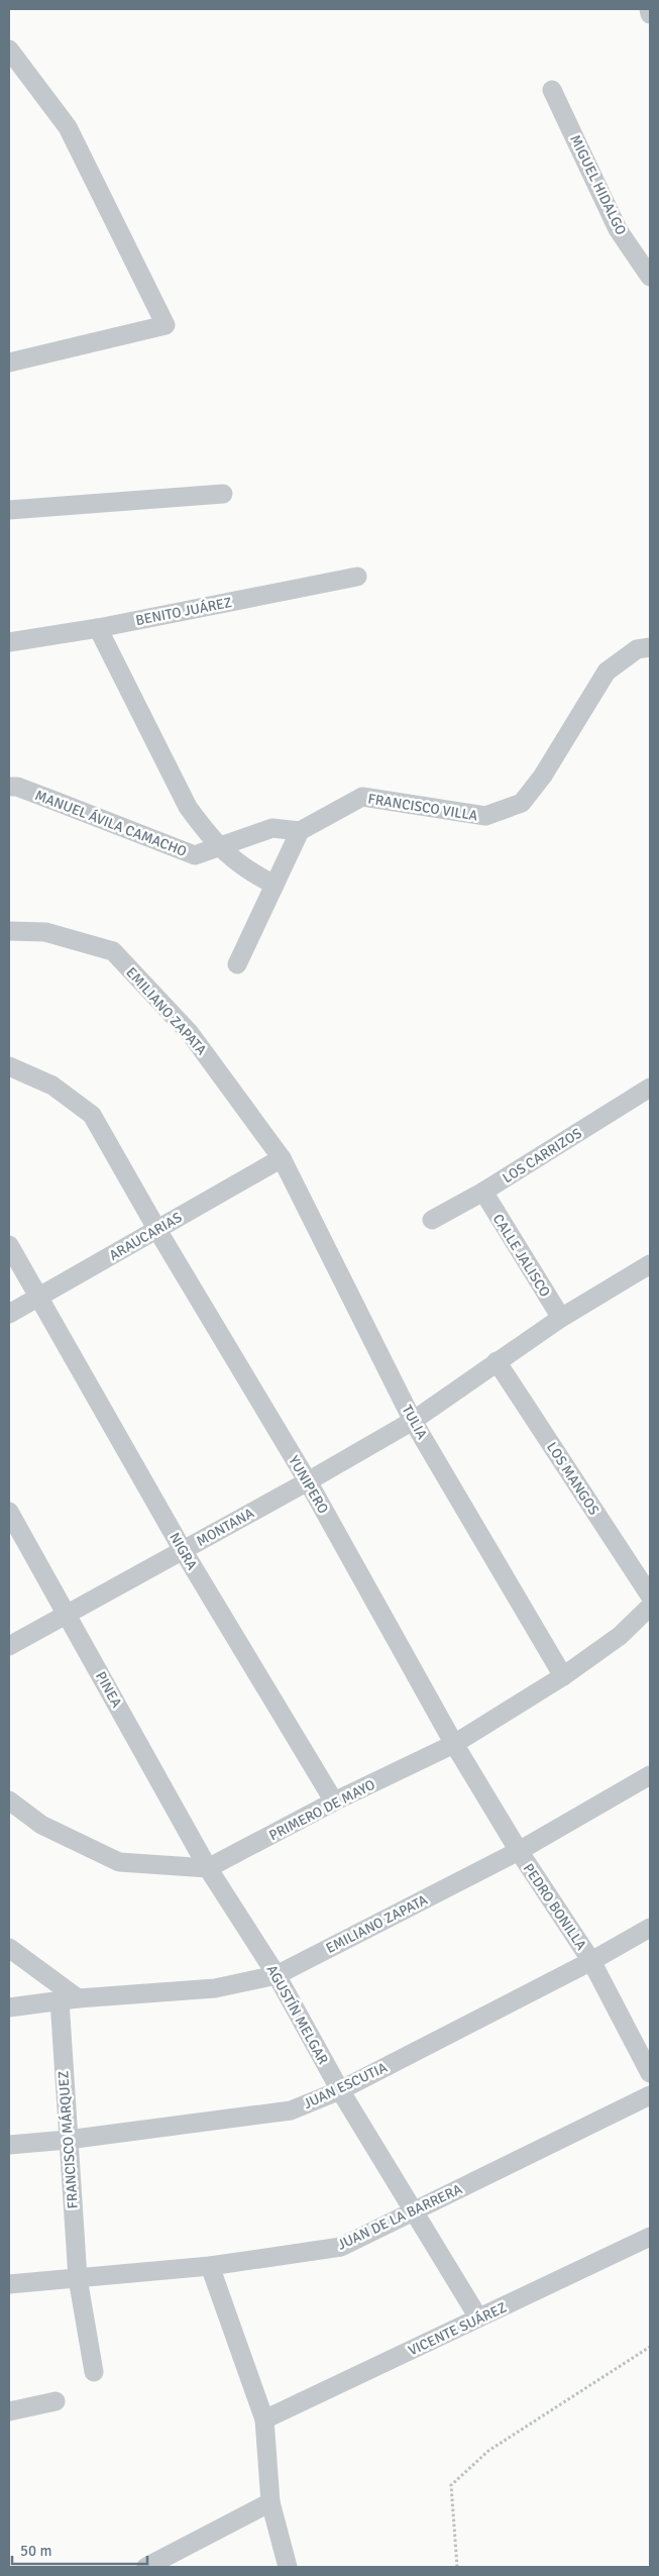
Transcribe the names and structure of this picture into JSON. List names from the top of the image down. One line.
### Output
{"streets":{"street":["MIGUEL HIDALGO","BENITO JUÁREZ","FRANCISCO VILLA","MANUEL ÁVILA CAMACHO","EMILIANO ZAPATA","LOS CARRIZOS","ARAUCARIAS","CALLE JALISCO","TULIA","LOS MANGOS","YUNIPERO","MONTANA","NIGRA","PINEA","PRIMERO DE MAYO","PEDRO BONILLA","AGUSTÍN MELGAR","JUAN ESCUTIA","FRANCISCO MÁRQUEZ","JUAN DE LA BARRERA","VICENTE SUÁREZ"]},"crossings":[["FRANCISCO VILLA","MANUEL ÁVILA CAMACHO"],["EMILIANO ZAPATA","ARAUCARIAS"],["EMILIANO ZAPATA","TULIA"],["EMILIANO ZAPATA","PEDRO BONILLA"],["EMILIANO ZAPATA","AGUSTÍN MELGAR"],["EMILIANO ZAPATA","FRANCISCO MÁRQUEZ"],["LOS CARRIZOS","CALLE JALISCO"],["ARAUCARIAS","TULIA"],["ARAUCARIAS","YUNIPERO"],["ARAUCARIAS","NIGRA"],["CALLE JALISCO","MONTANA"],["TULIA","MONTANA"],["TULIA","PRIMERO DE MAYO"],["LOS MANGOS","MONTANA"],["YUNIPERO","MONTANA"],["YUNIPERO","PRIMERO DE MAYO"],["YUNIPERO","PEDRO BONILLA"],["MONTANA","NIGRA"],["MONTANA","PINEA"],["NIGRA","PRIMERO DE MAYO"],["PINEA","PRIMERO DE MAYO"],["PINEA","AGUSTÍN MELGAR"],["PRIMERO DE MAYO","PEDRO BONILLA"],["PRIMERO DE MAYO","AGUSTÍN MELGAR"],["PEDRO BONILLA","JUAN ESCUTIA"],["AGUSTÍN MELGAR","JUAN ESCUTIA"],["AGUSTÍN MELGAR","JUAN DE LA BARRERA"],["AGUSTÍN MELGAR","VICENTE SUÁREZ"],["JUAN ESCUTIA","FRANCISCO MÁRQUEZ"],["FRANCISCO MÁRQUEZ","JUAN DE LA BARRERA"]],"scale_bar":"50 m"}
